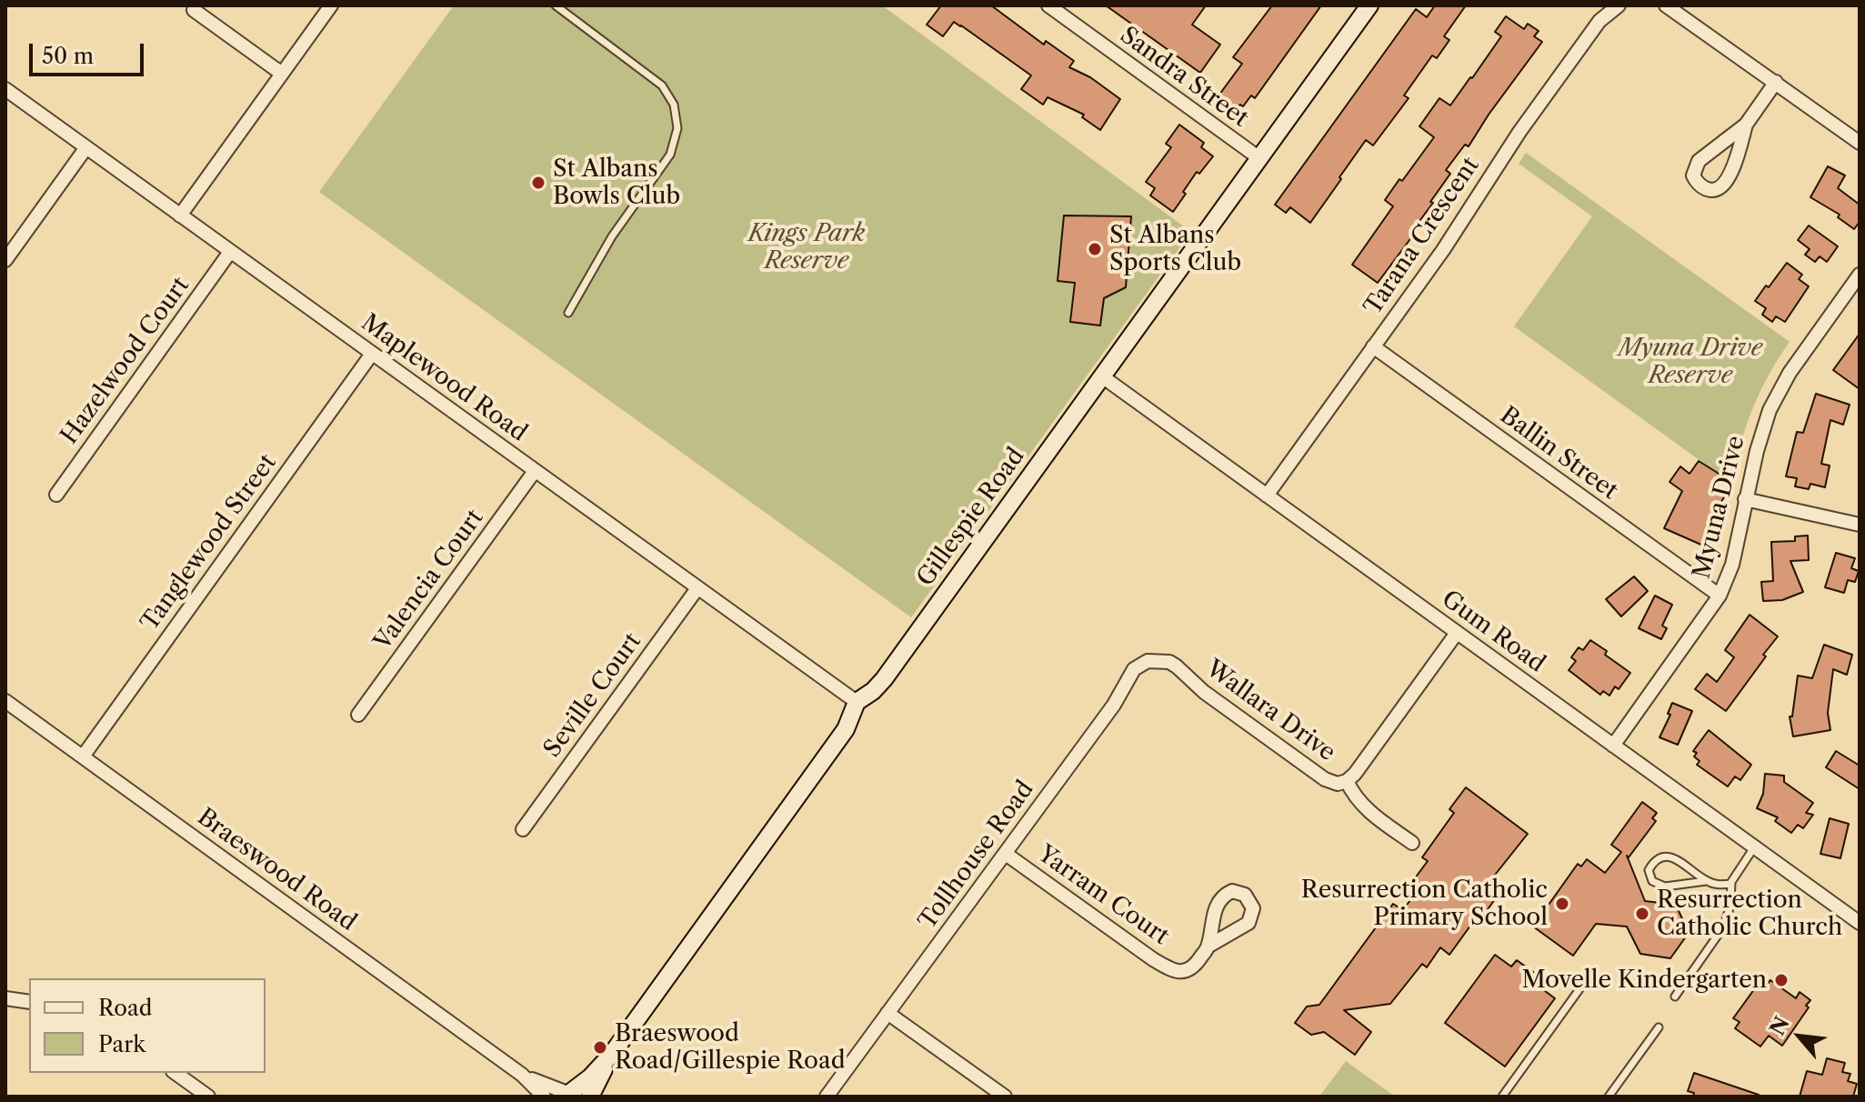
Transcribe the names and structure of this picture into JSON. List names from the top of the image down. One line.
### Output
{"streets":{"street":["Sandra Street","Tarana Crescent","Hazelwood Court","Maplewood Road","Ballin Street","Myuna Drive","Gillespie Road","Tanglewood Street","Valencia Court","Gum Road","Seville Court","Wallara Drive","Tollhouse Road","Braeswood Road","Yarram Court"]},"crossings":[["Sandra Street","Gillespie Road"],["Tarana Crescent","Ballin Street"],["Tarana Crescent","Gum Road"],["Hazelwood Court","Maplewood Road"],["Maplewood Road","Gillespie Road"],["Maplewood Road","Tanglewood Street"],["Maplewood Road","Valencia Court"],["Maplewood Road","Seville Court"],["Ballin Street","Myuna Drive"],["Myuna Drive","Gum Road"],["Gillespie Road","Gum Road"],["Gillespie Road","Braeswood Road"],["Tanglewood Street","Braeswood Road"],["Wallara Drive","Tollhouse Road"],["Tollhouse Road","Yarram Court"]],"parks":["Kings Park Reserve","Myuna Drive Reserve"],"places":["St Albans Bowls Club","St Albans Sports Club","Resurrection Catholic Primary School","Resurrection Catholic Church","Movelle Kindergarten","Braeswood Road/Gillespie Road"],"legend":["Road","Park"],"scale_bar":"50 m","north":"top left"}
